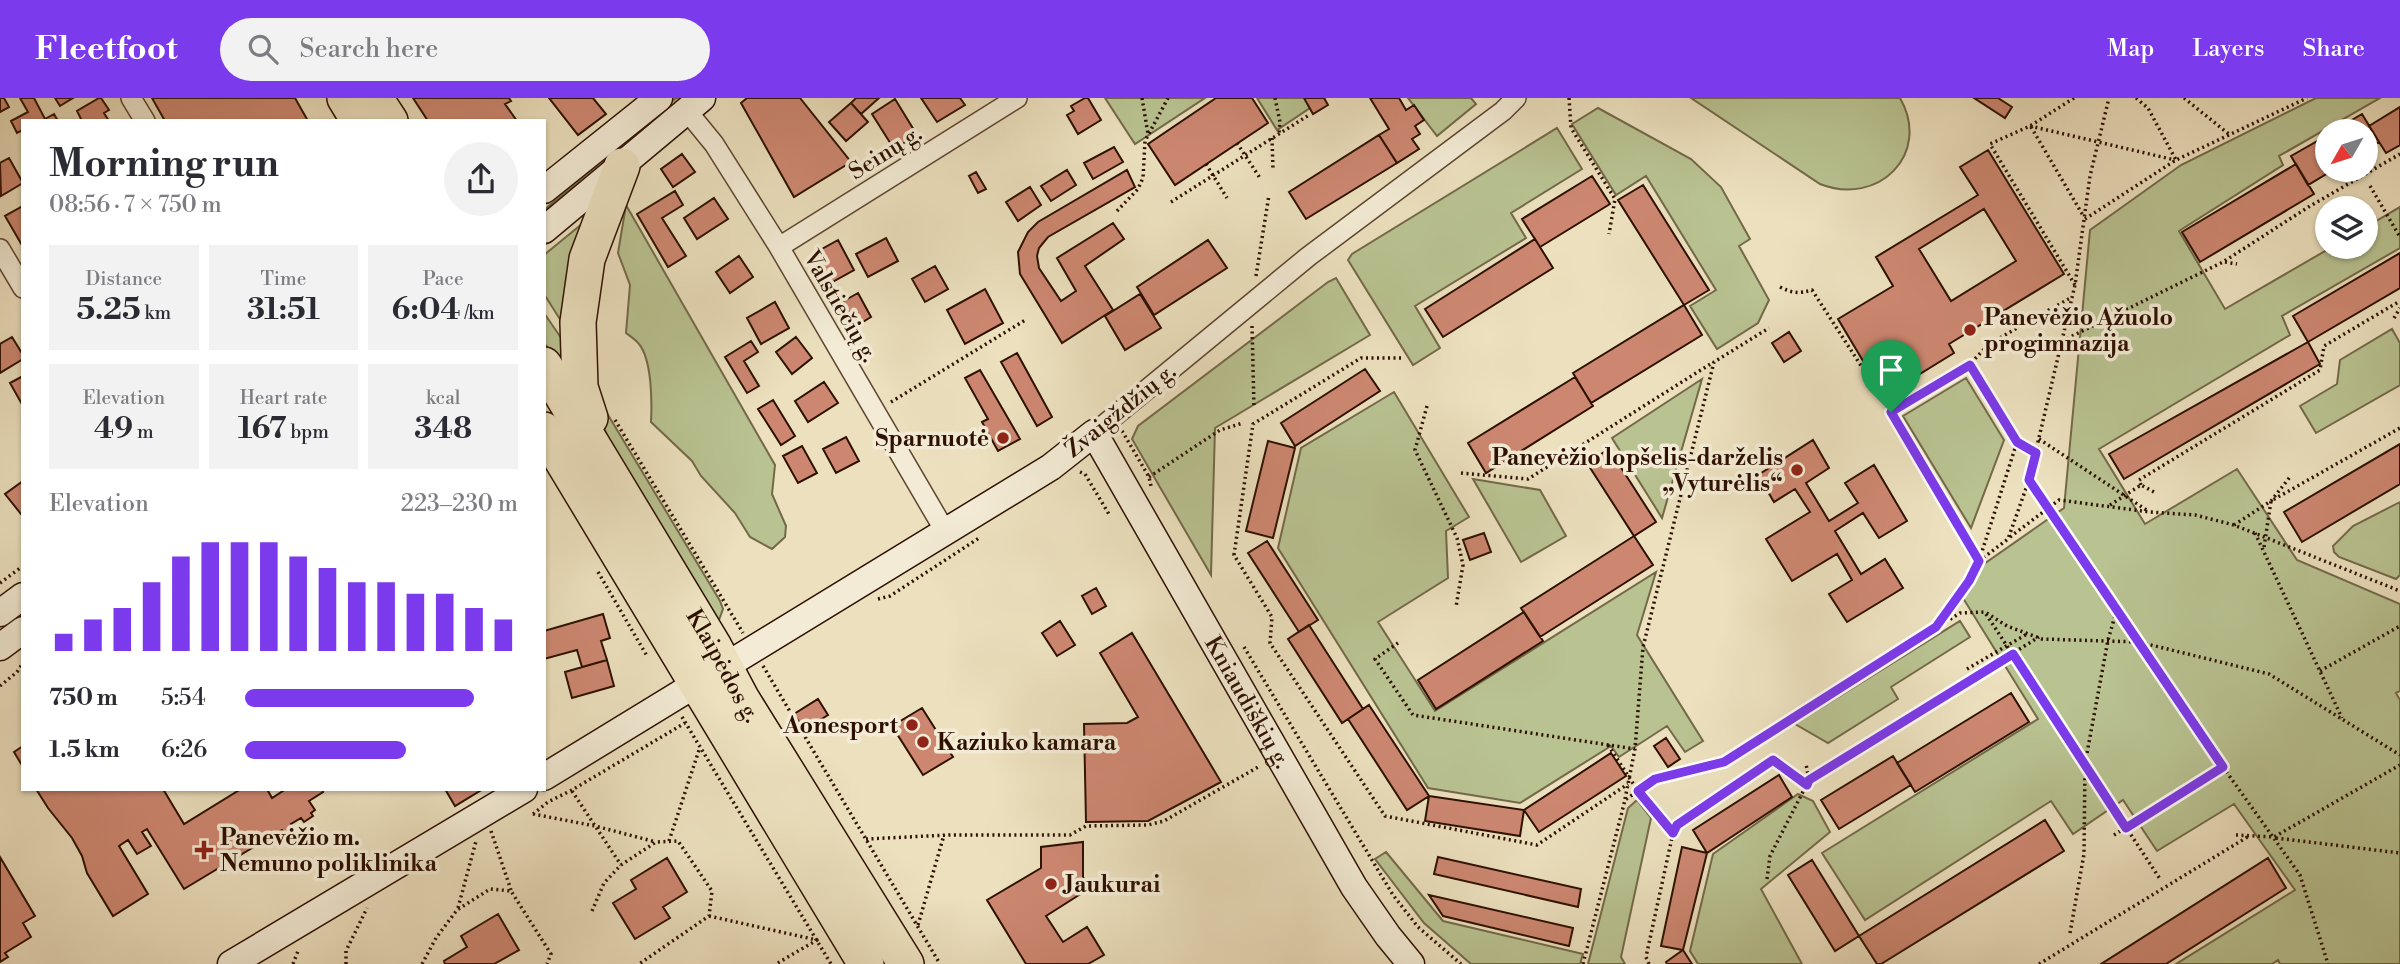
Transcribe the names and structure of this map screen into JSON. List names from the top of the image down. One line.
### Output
{"streets":{"highway":["Klaipėdos g."],"main road":["Žvaigždžių g.","Kniaudiškių g."],"street":["Seinų g.","Valstiečių g."]},"crossings":[["Seinų g.","Valstiečių g."],["Valstiečių g.","Žvaigždžių g."],["Žvaigždžių g.","Klaipėdos g."],["Žvaigždžių g.","Kniaudiškių g."]],"places":{"other":["Panevėžio Ąžuolo progimnazija","Sparnuotė","Panevėžio lopšelis-darželis „Vyturėlis“","Aonesport","Kaziuko kamara","Jaukurai"],"health":["Panevėžio m. Nemuno poliklinika"]},"north":"bottom left","page":{"header":"Fleetfoot","search":"Search here","nav":["Map","Layers","Share"],"heading":["Morning run","08:56 · 7 × 750 m"],"stats":[["Distance","5.25 km"],["Time","31:51"],["Pace","6:04 /km"],["Elevation","49 m"],["Heart rate","167 bpm"],["kcal","348"]],"chart":["Elevation","223–230 m"],"list":[{"name":"750 m","note":"5:54"},{"name":"1.5 km","note":"6:26"}]}}
